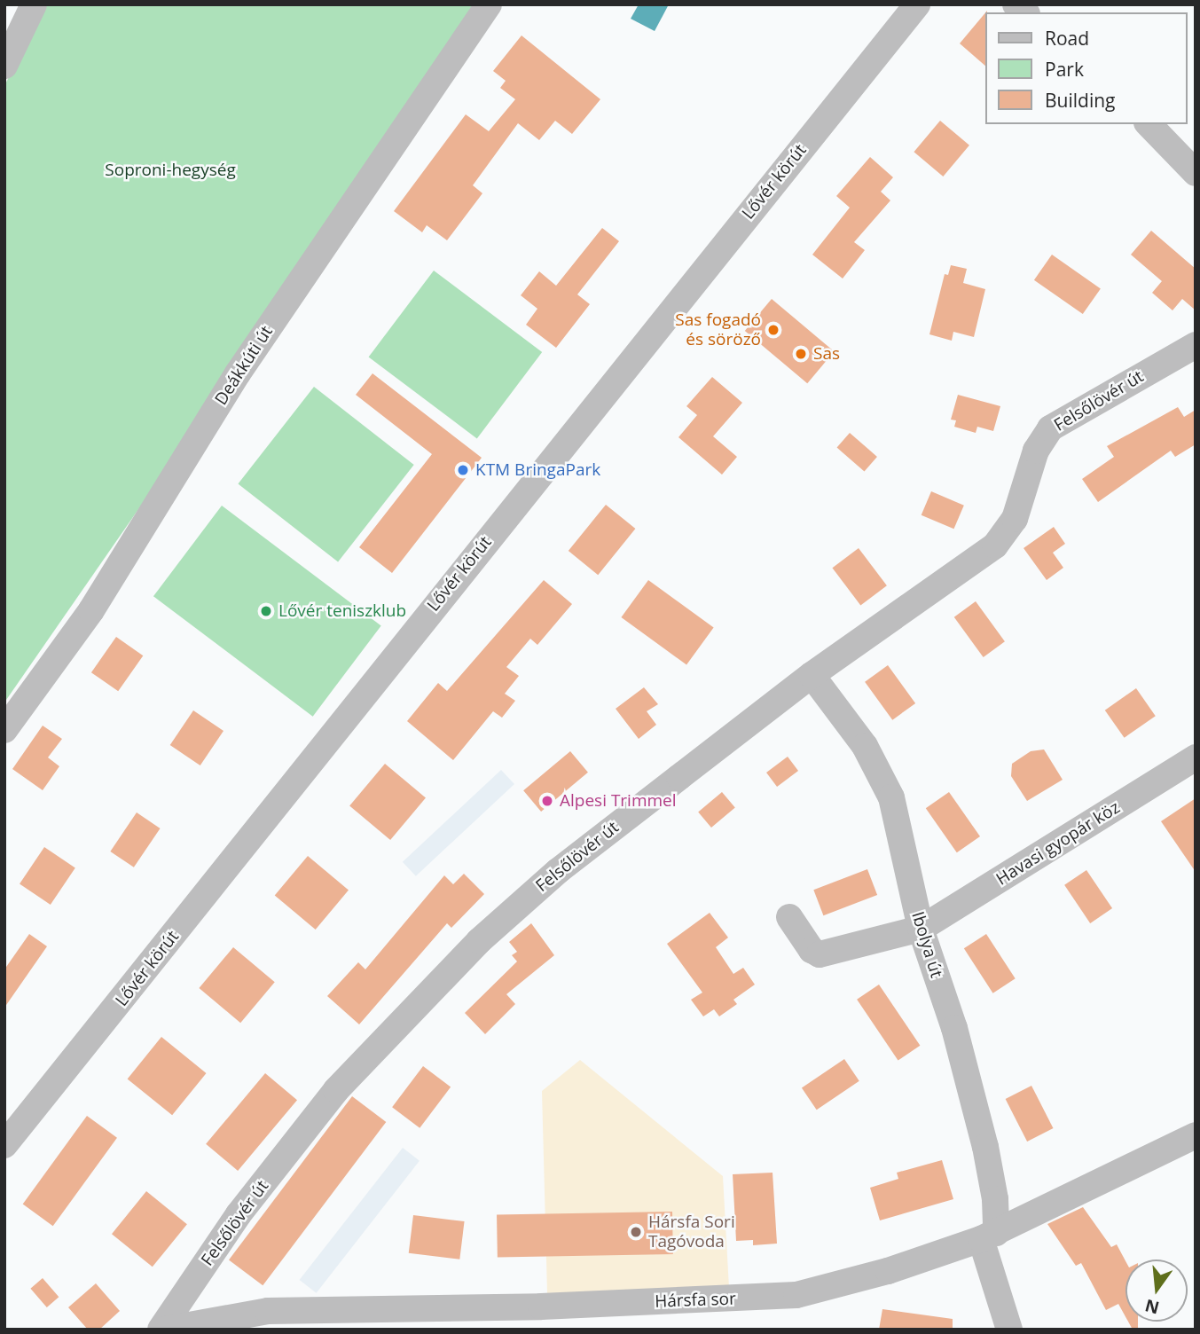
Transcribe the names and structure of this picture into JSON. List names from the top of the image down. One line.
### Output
{"streets":{"street":["Lővér körút","Deákkúti út","Felsőlövér út","Havasi gyopár köz","Ibolya út","Hársfa sor"]},"crossings":[["Felsőlövér út","Ibolya út"],["Felsőlövér út","Hársfa sor"],["Havasi gyopár köz","Ibolya út"],["Ibolya út","Hársfa sor"]],"parks":["Soproni-hegység"],"places":["Sas fogadó és söröző","Sas","KTM BringaPark","Lővér teniszklub","Alpesi Trimmel","Hársfa Sori Tagóvoda"],"legend":["Road","Park","Building"],"north":"bottom"}
